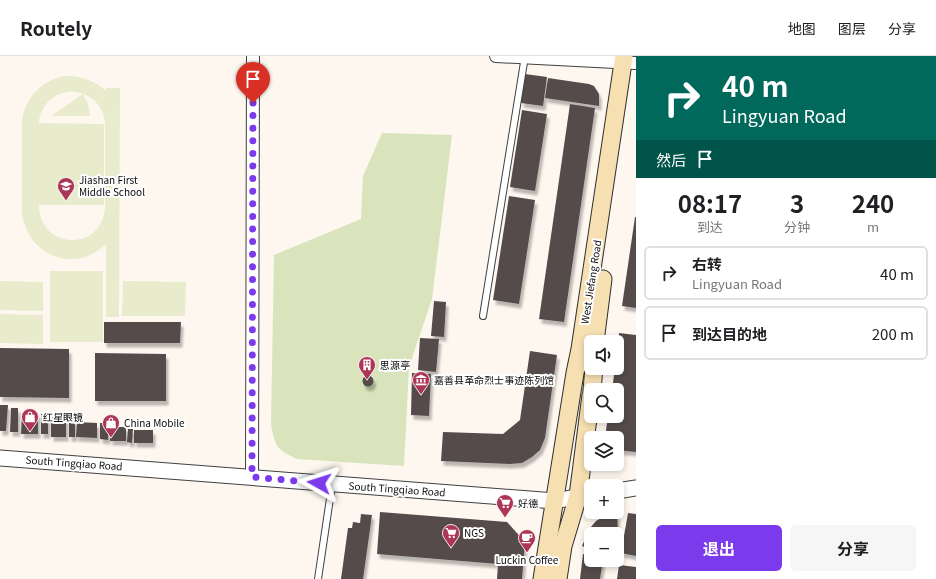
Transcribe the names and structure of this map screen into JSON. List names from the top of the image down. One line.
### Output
{"streets":{"main road":["West Jiefang Road"],"street":["South Tingqiao Road"]},"crossings":[["West Jiefang Road","South Tingqiao Road"]],"places":{"school or university":["Jiashan First Middle School"],"building":["思源亭"],"museum":["嘉善县革命烈士事迹陈列馆"],"shop":["红星眼镜","China Mobile"],"supermarket":["好德","NGS"],"cafe":["Luckin Coffee"]},"page":{"header":"Routely","nav":["地图","图层","分享"],"turn":["40 m","Lingyuan Road"],"then":"然后","eta":["08:17","到达","3","分钟","240","m"],"list":[{"name":"右转","note":"Lingyuan Road","value":"40 m"},{"name":"到达目的地","value":"200 m"}],"map_buttons":["+","−"],"buttons":["退出","分享"]}}
